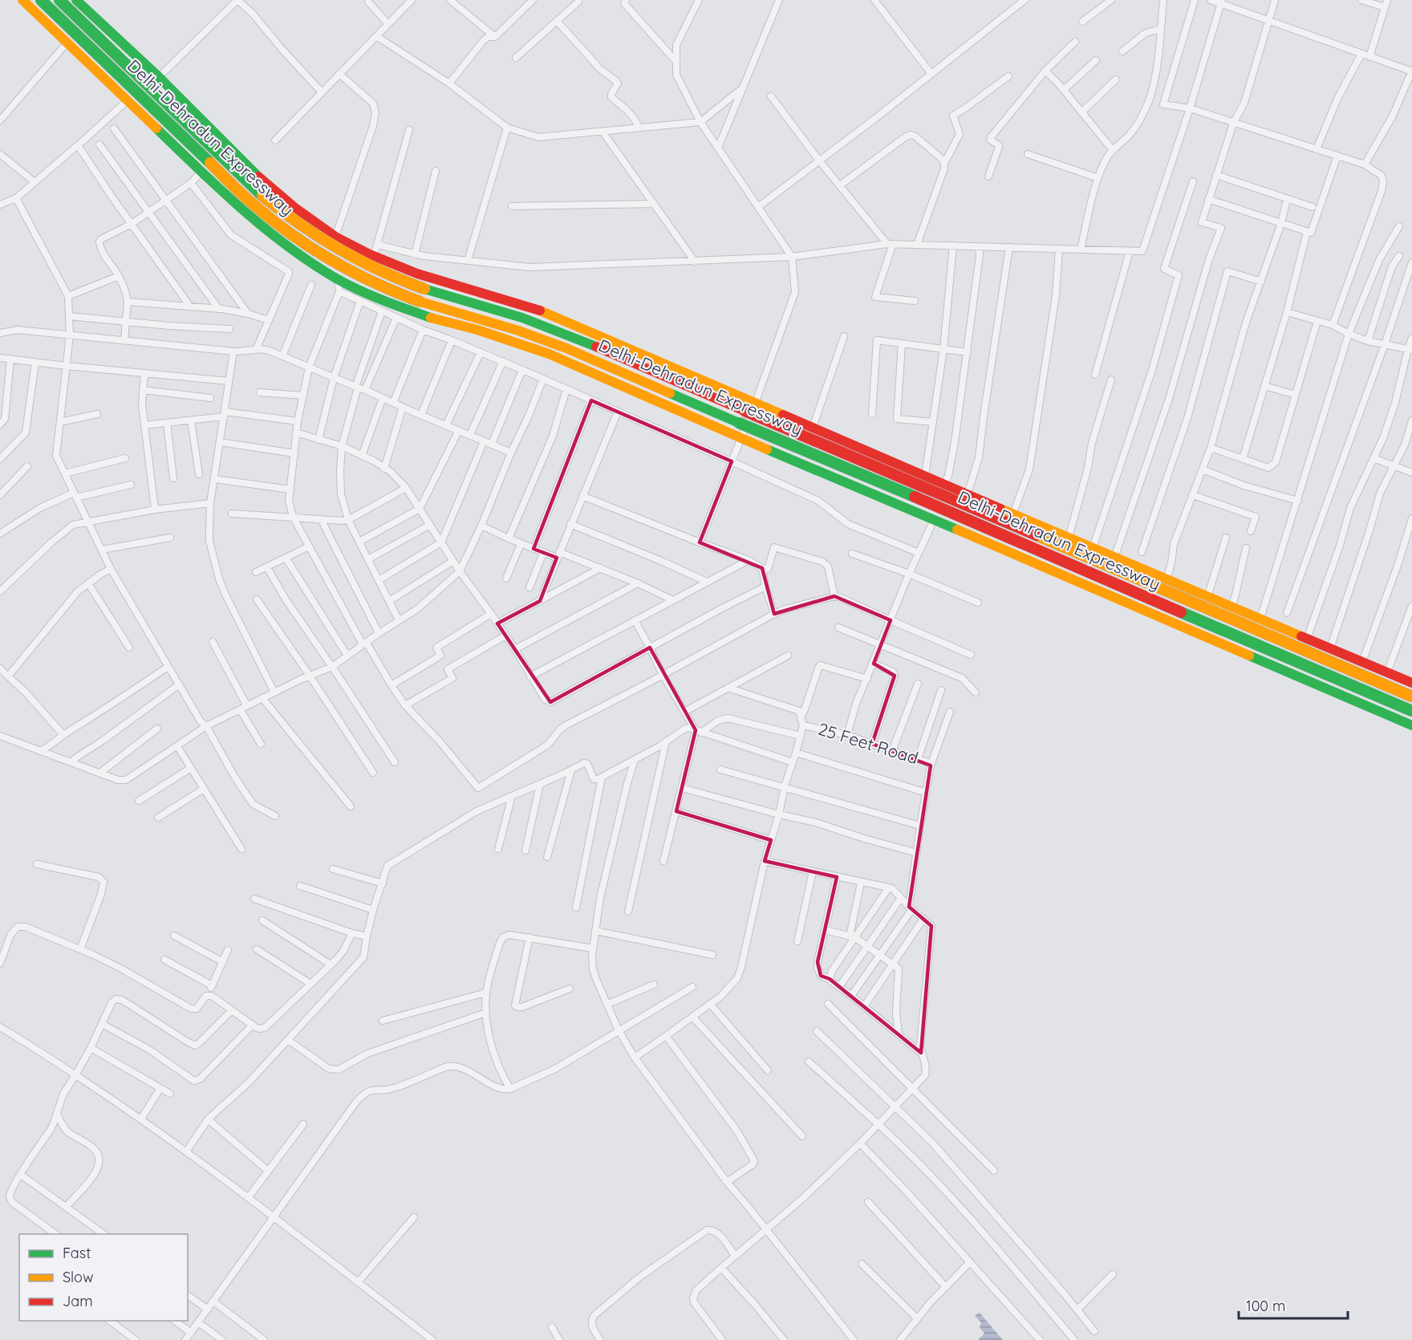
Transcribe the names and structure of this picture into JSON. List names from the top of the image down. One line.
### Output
{"streets":{"main road":["Delhi-Dehradun Expressway"],"street":["25 Feet Road"]},"legend":["Fast","Slow","Jam"],"scale_bar":"100 m"}
